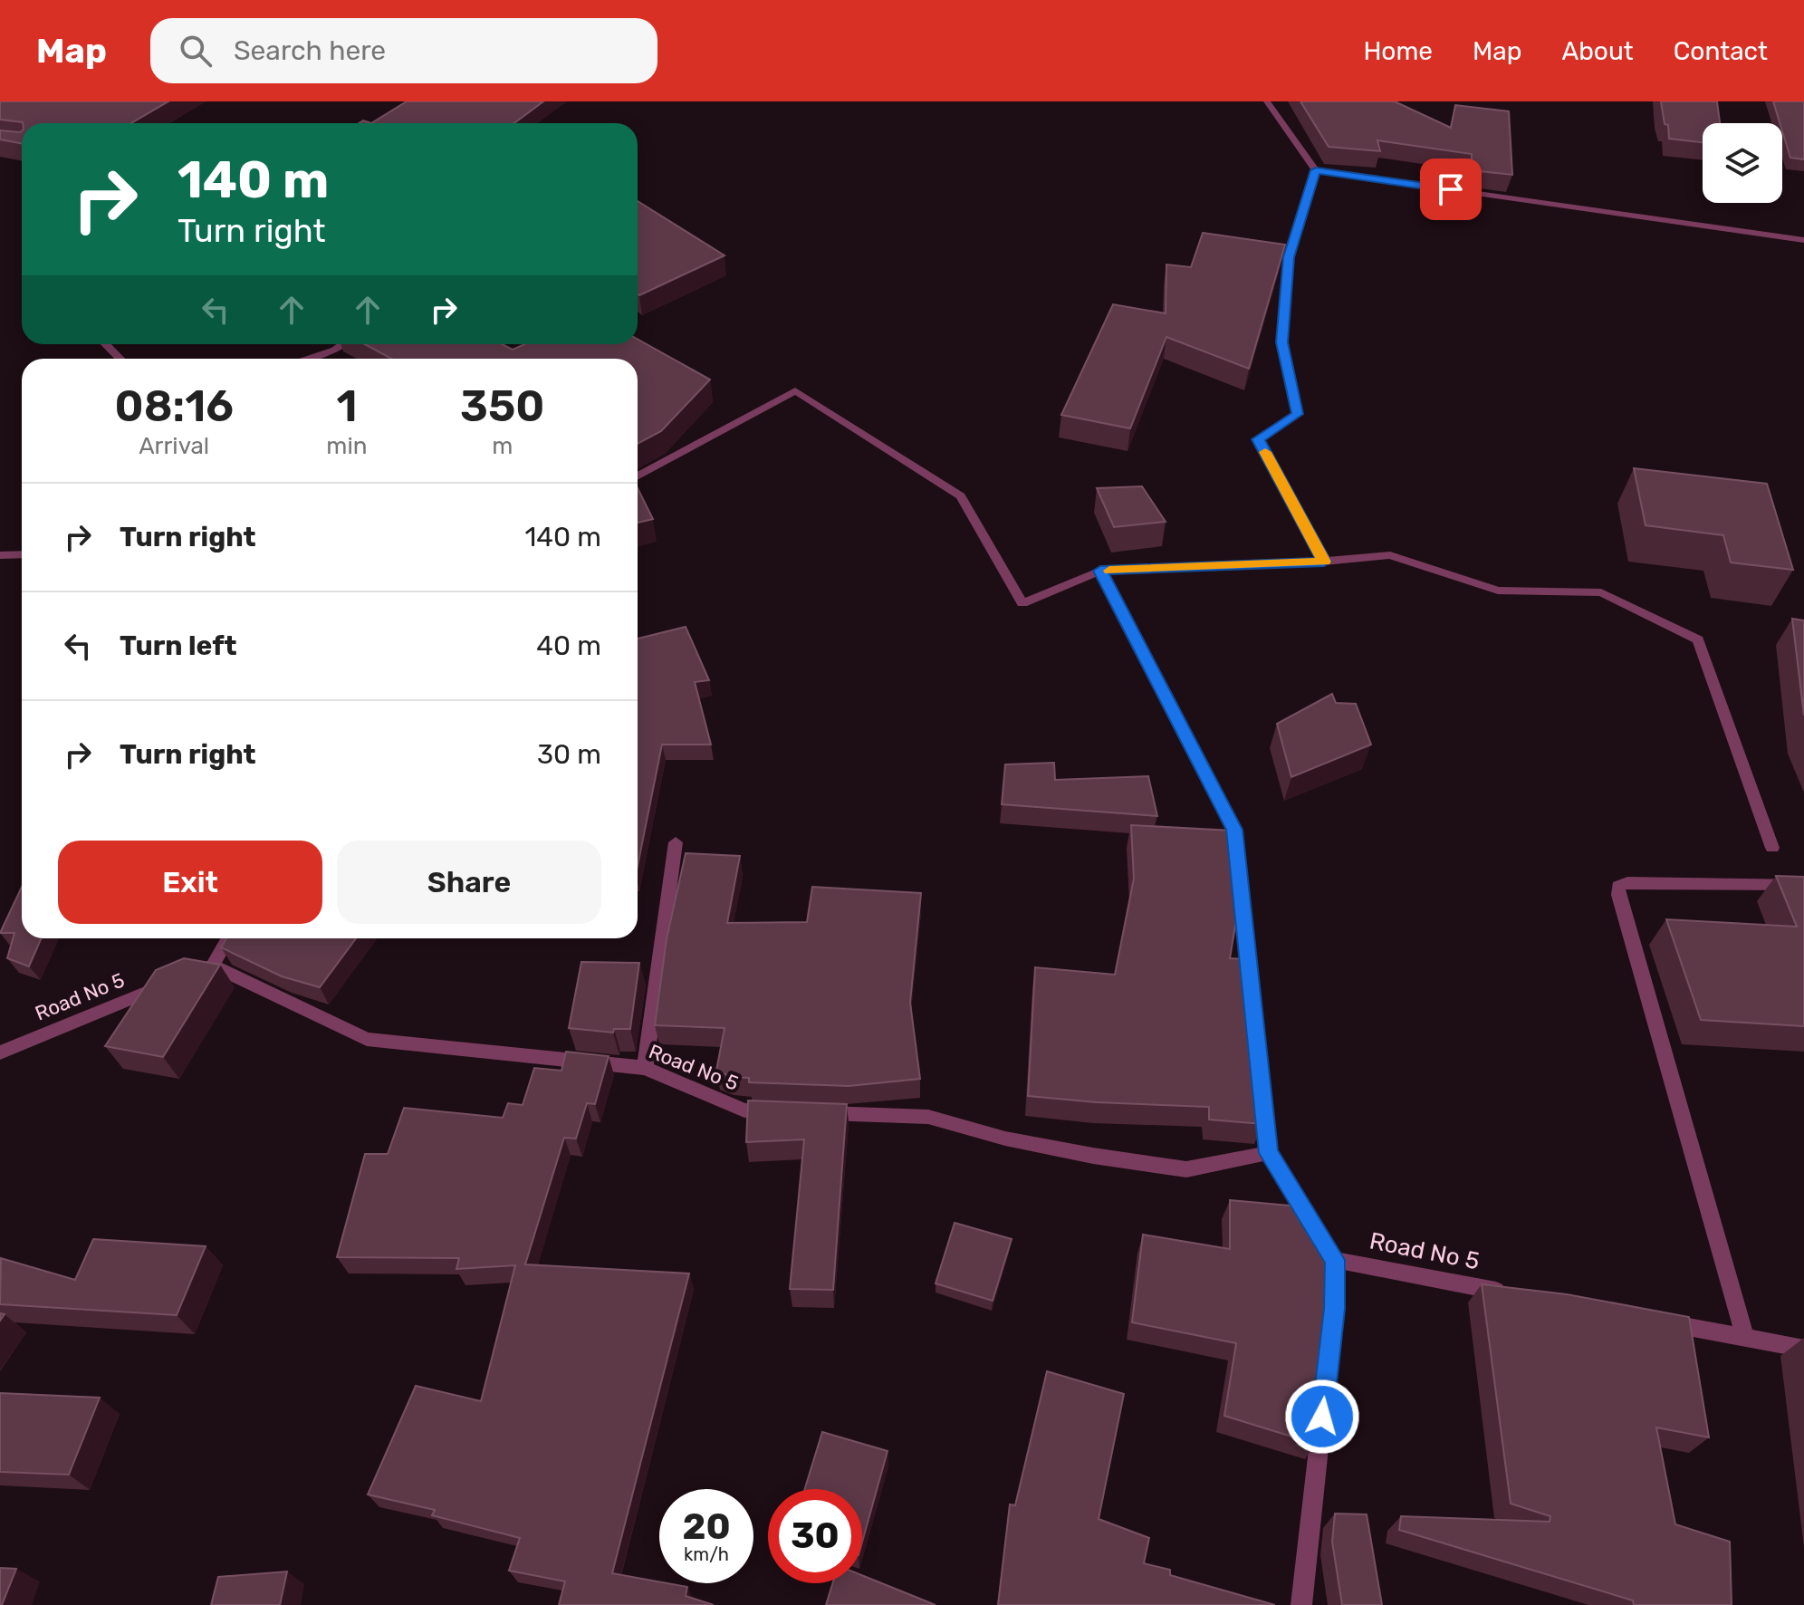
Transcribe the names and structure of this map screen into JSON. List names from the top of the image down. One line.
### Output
{"streets":{"street":["Road No 5"]},"page":{"header":"Map","search":"Search here","nav":["Home","Map","About","Contact"],"turn":["140 m","Turn right"],"eta":["08:16","Arrival","1","min","350","m"],"list":[{"name":"Turn right","value":"140 m"},{"name":"Turn left","value":"40 m"},{"name":"Turn right","value":"30 m"}],"buttons":["Exit","Share"],"speed":"20 km/h","limit":"30"}}
